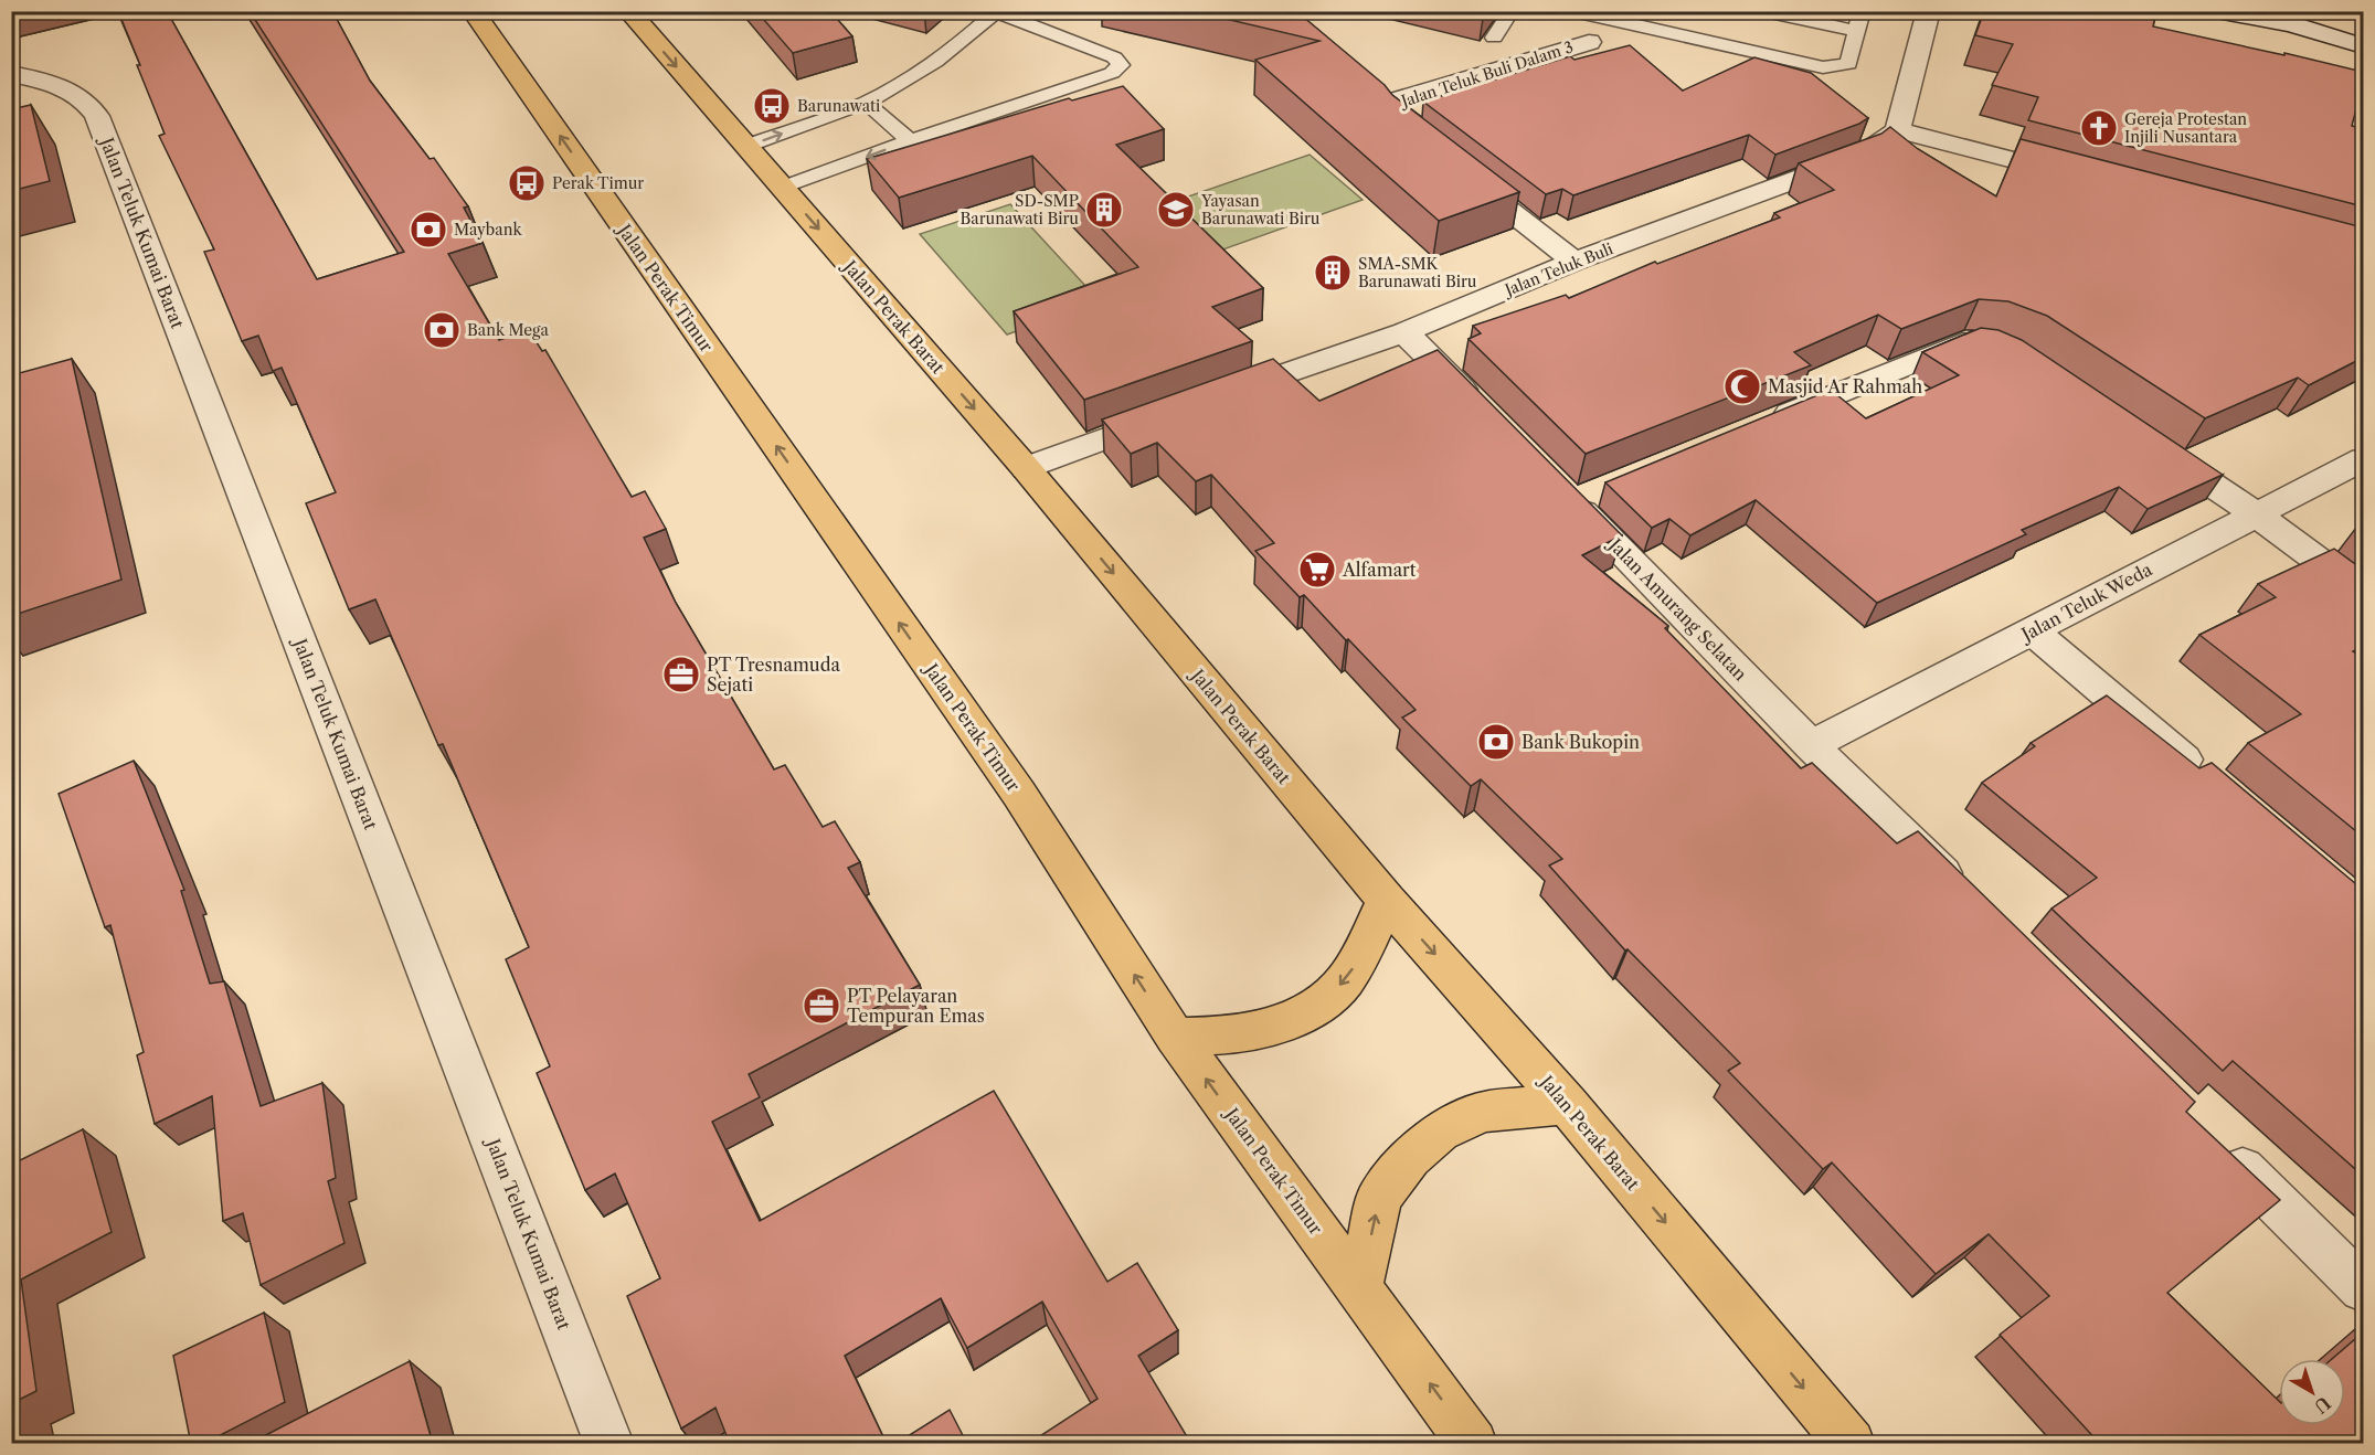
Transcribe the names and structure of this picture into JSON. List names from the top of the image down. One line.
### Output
{"streets":{"highway":["Jalan Perak Timur","Jalan Perak Barat"],"street":["Jalan Teluk Buli Dalam 3","Jalan Teluk Kumai Barat","Jalan Teluk Buli","Jalan Teluk Weda","Jalan Amurang Selatan"]},"crossings":[["Jalan Teluk Buli Dalam 3","Jalan Teluk Buli"],["Jalan Teluk Weda","Jalan Amurang Selatan"]],"one_way":["Jalan Perak Timur","Jalan Perak Barat"],"places":{"bus stop":["Barunawati","Perak Timur"],"church":["Gereja Protestan Injili Nusantara"],"building":["SD-SMP Barunawati Biru","SMA-SMK Barunawati Biru"],"school or university":["Yayasan Barunawati Biru"],"bank":["Maybank","Bank Mega","Bank Bukopin"],"mosque":["Masjid Ar Rahmah"],"supermarket":["Alfamart"],"office":["PT Tresnamuda Sejati","PT Pelayaran Tempuran Emas"]},"north":"bottom right"}
